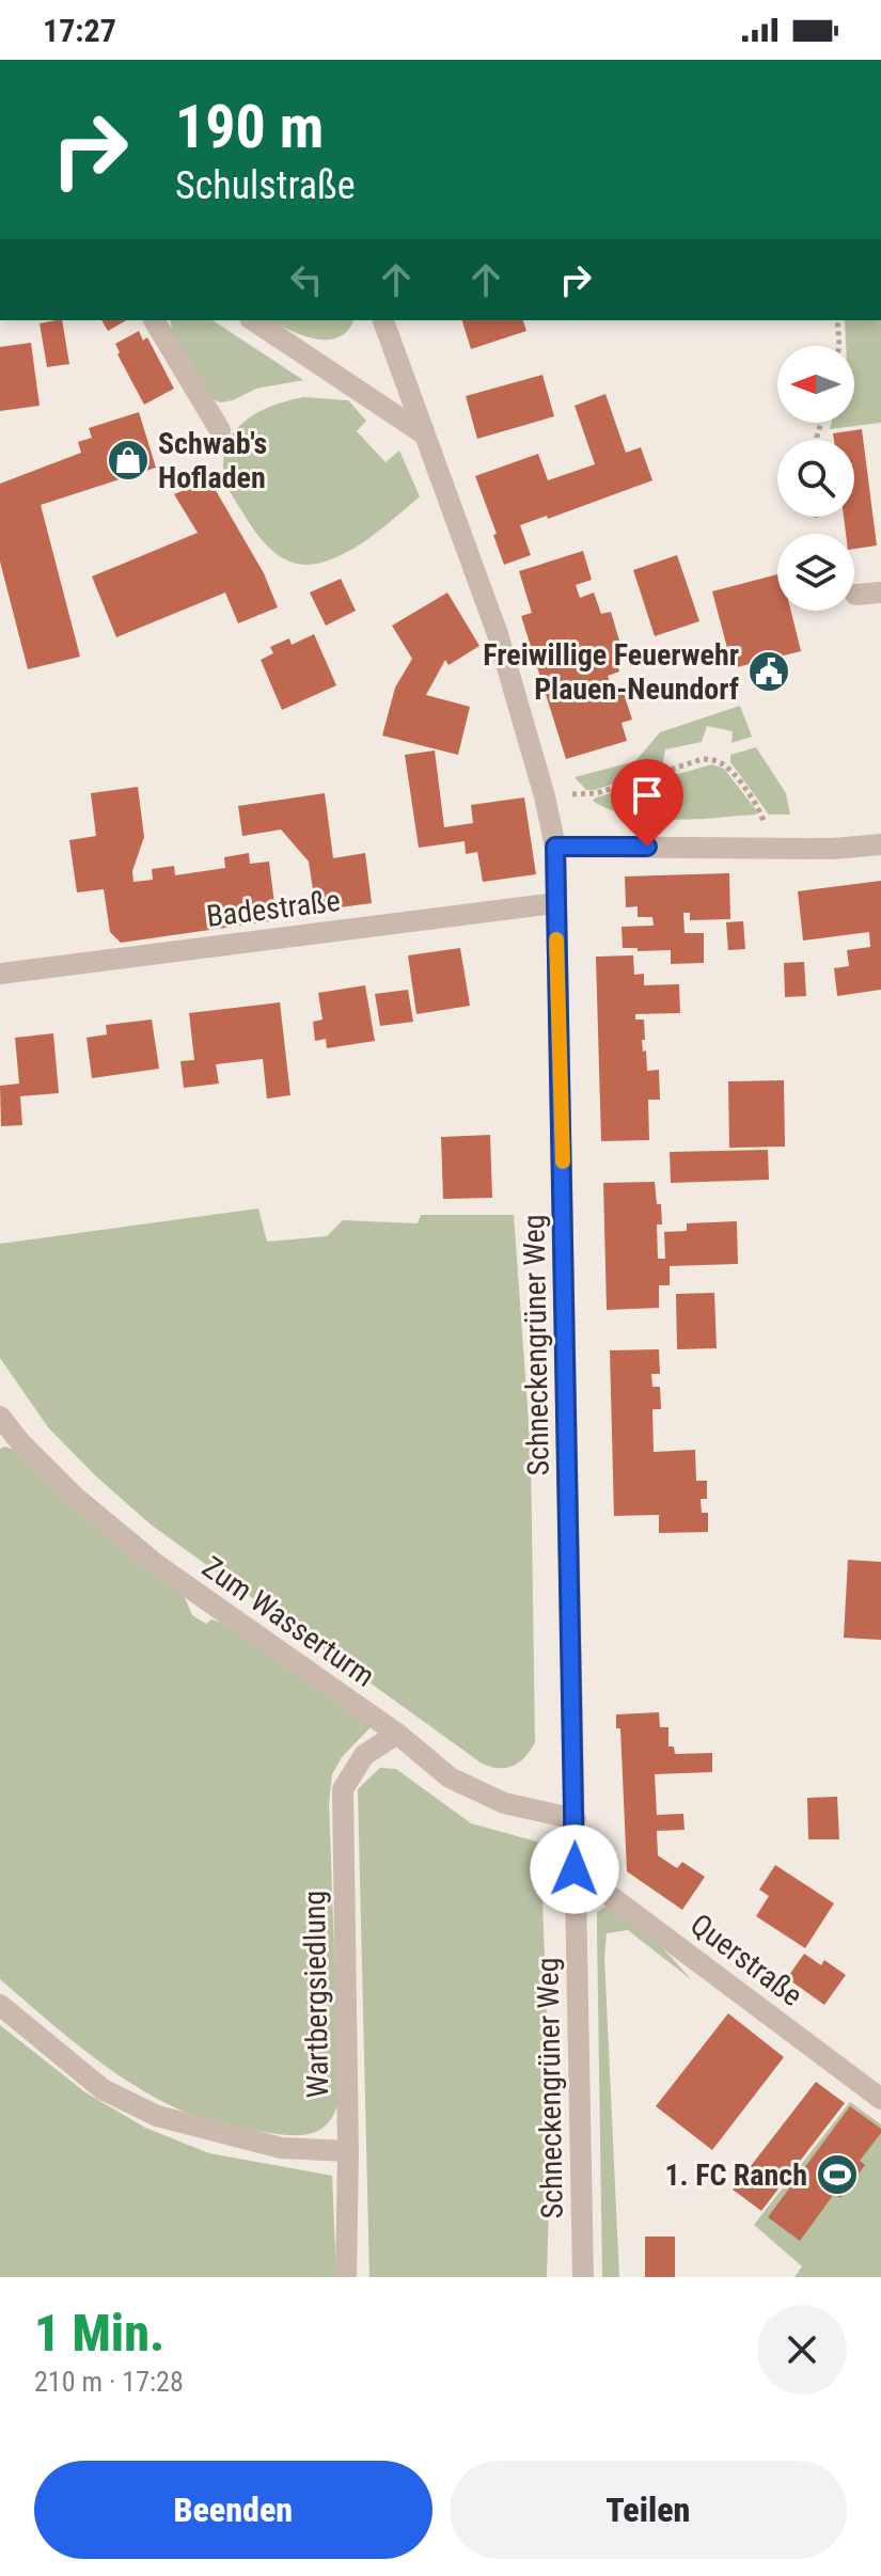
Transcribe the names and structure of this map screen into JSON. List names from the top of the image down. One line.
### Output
{"streets":{"street":["Badestraße","Schneckengrüner Weg","Zum Wasserturm","Querstraße","Wartbergsiedlung"]},"crossings":[["Badestraße","Schneckengrüner Weg"],["Schneckengrüner Weg","Zum Wasserturm"],["Schneckengrüner Weg","Querstraße"],["Zum Wasserturm","Wartbergsiedlung"]],"places":{"shop":["Schwab's Hofladen"],"public building":["Freiwillige Feuerwehr Plauen-Neundorf"],"sports":["1. FC Ranch"]},"north":"left","page":{"status":"17:27","turn":["190 m","Schulstraße"],"heading":["1 Min.","210 m · 17:28"],"buttons":["Beenden","Teilen"]}}
